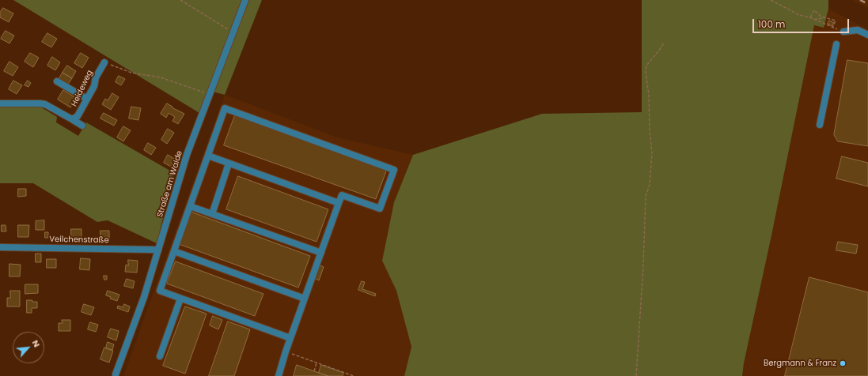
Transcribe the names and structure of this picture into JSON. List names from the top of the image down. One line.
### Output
{"streets":{"street":["Heideweg","Straße am Walde","Veilchenstraße"]},"crossings":[["Straße am Walde","Veilchenstraße"]],"places":["Bergmann & Franz"],"scale_bar":"100 m","north":"top right"}
